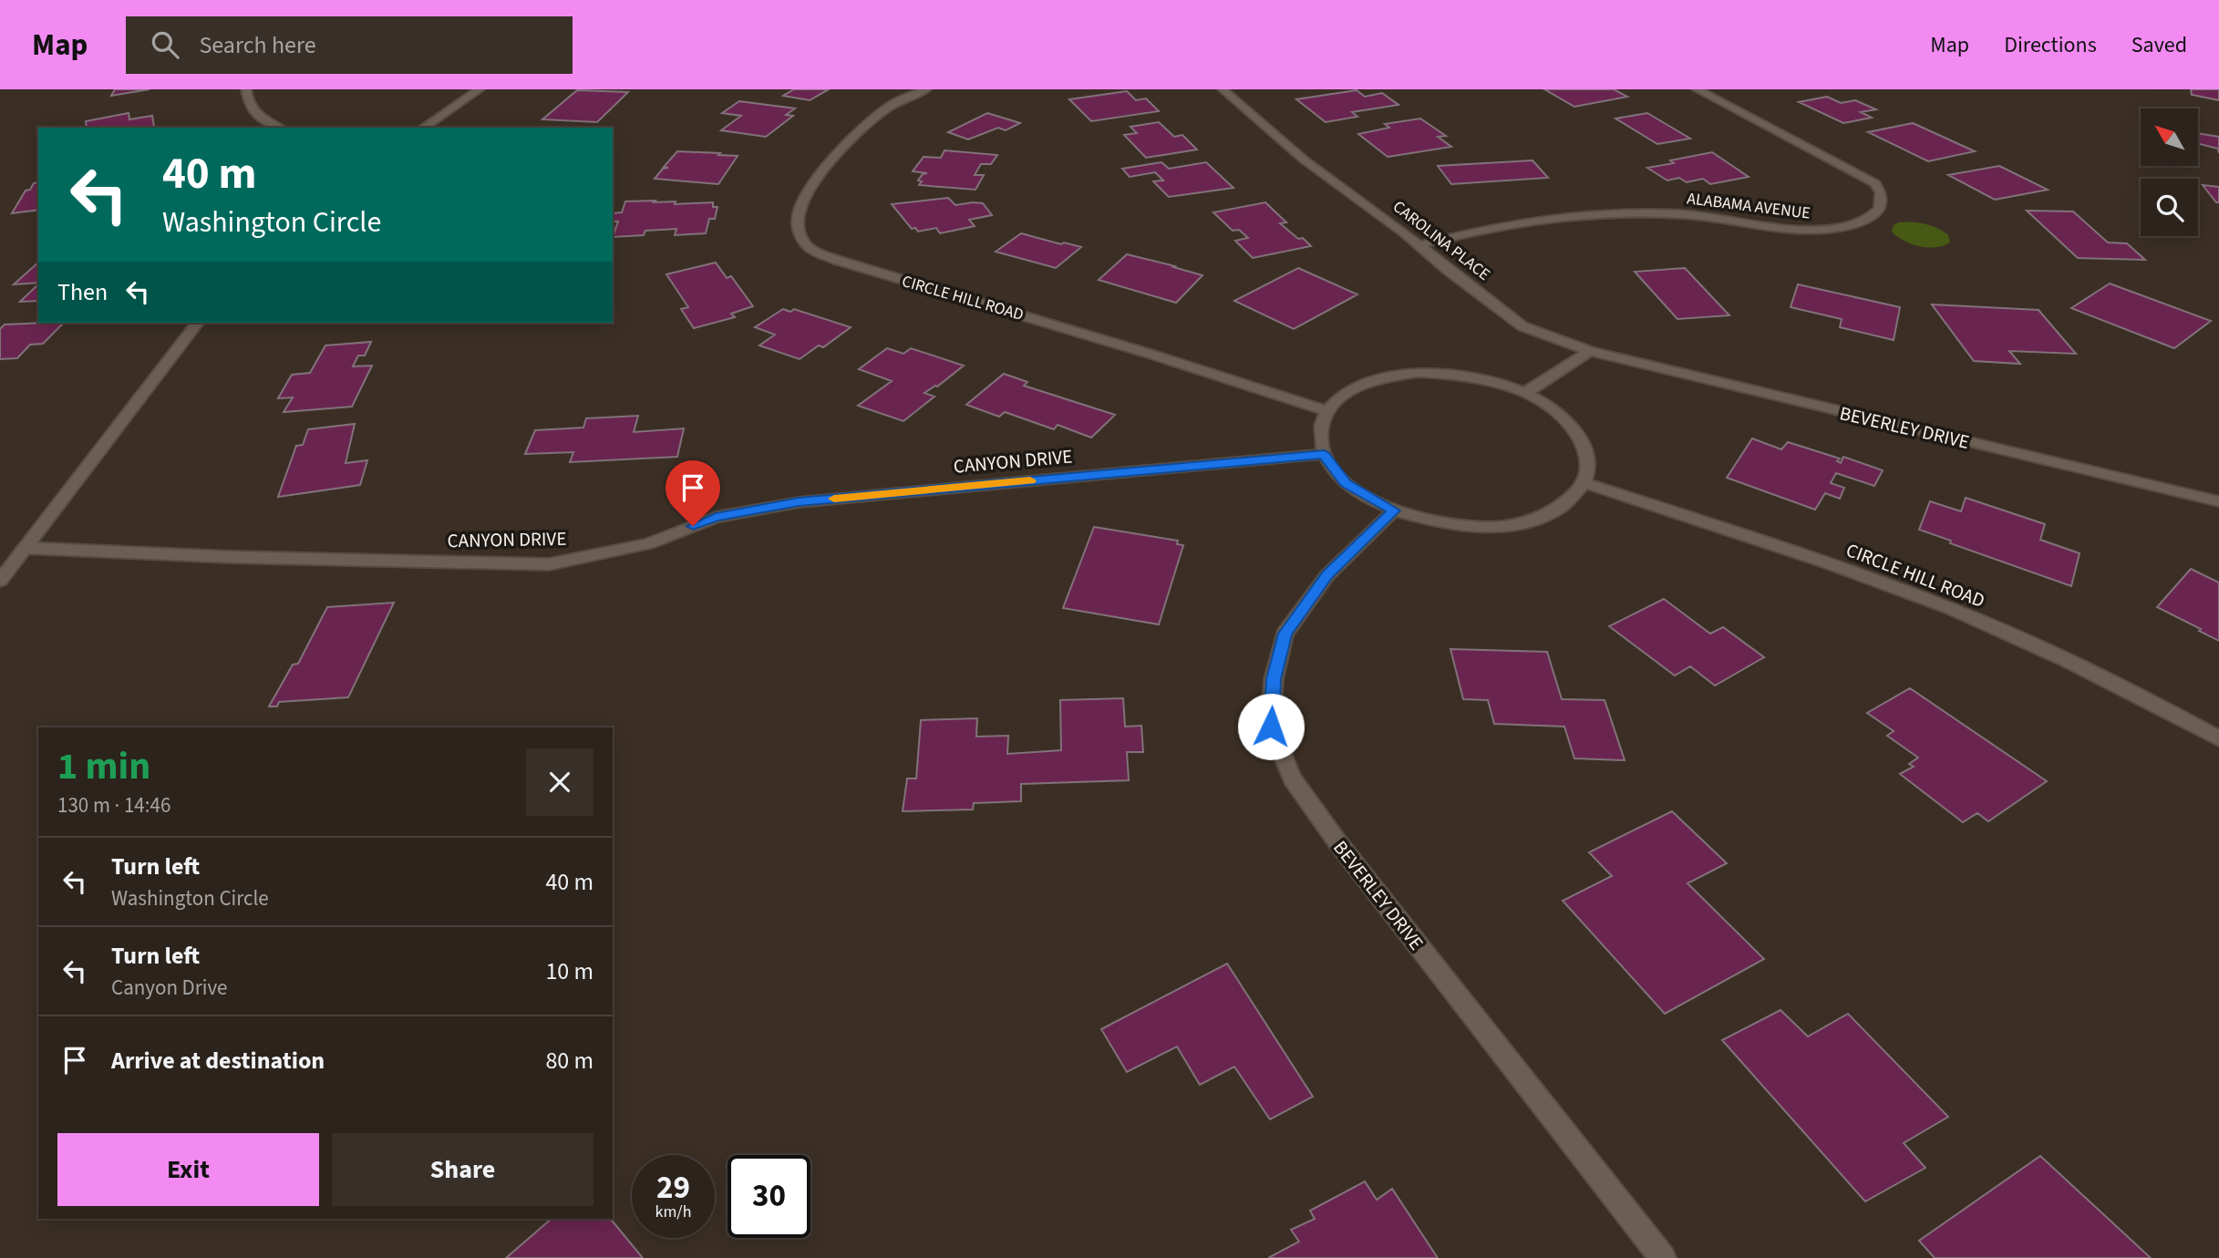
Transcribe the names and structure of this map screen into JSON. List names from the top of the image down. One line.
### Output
{"streets":{"street":["ALABAMA AVENUE","CAROLINA PLACE","CIRCLE HILL ROAD","BEVERLEY DRIVE","CANYON DRIVE"]},"crossings":[["ALABAMA AVENUE","CAROLINA PLACE"],["CAROLINA PLACE","BEVERLEY DRIVE"],["CIRCLE HILL ROAD","BEVERLEY DRIVE"],["CIRCLE HILL ROAD","CANYON DRIVE"],["BEVERLEY DRIVE","CANYON DRIVE"]],"north":"top left","page":{"header":"Map","search":"Search here","nav":["Map","Directions","Saved"],"turn":["40 m","Washington Circle"],"then":"Then","heading":["1 min","130 m · 14:46"],"list":[{"name":"Turn left","note":"Washington Circle","value":"40 m"},{"name":"Turn left","note":"Canyon Drive","value":"10 m"},{"name":"Arrive at destination","value":"80 m"}],"buttons":["Exit","Share"],"speed":"29 km/h","limit":"30"}}
